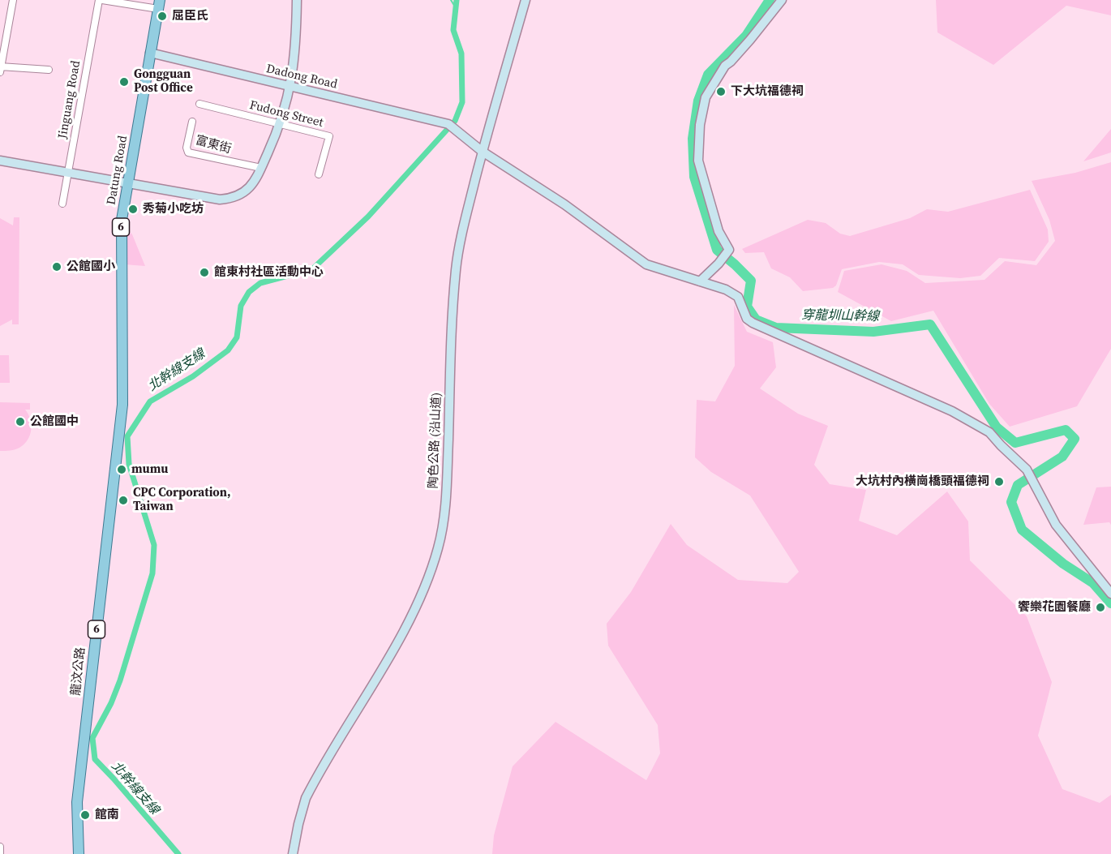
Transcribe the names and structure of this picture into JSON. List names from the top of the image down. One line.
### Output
{"streets":{"main road":["Datung Road","6","龍汶公路"],"street":["Dadong Road","Jinguang Road","Fudong Street","富東街","陶色公路 (沿山道)"]},"crossings":[["Dadong Road","Datung Road"],["Dadong Road","陶色公路 (沿山道)"],["Datung Road","龍汶公路"]],"water":["穿龍圳山幹線","北幹線支線"],"places":["屈臣氏","Gongguan Post Office","下大坑福德祠","秀菊小吃坊","公館國小","館東村社區活動中心","公館國中","mumu","大坑村內橫崗橋頭福德祠","CPC Corporation, Taiwan","饗樂花園餐廳","館南"]}
